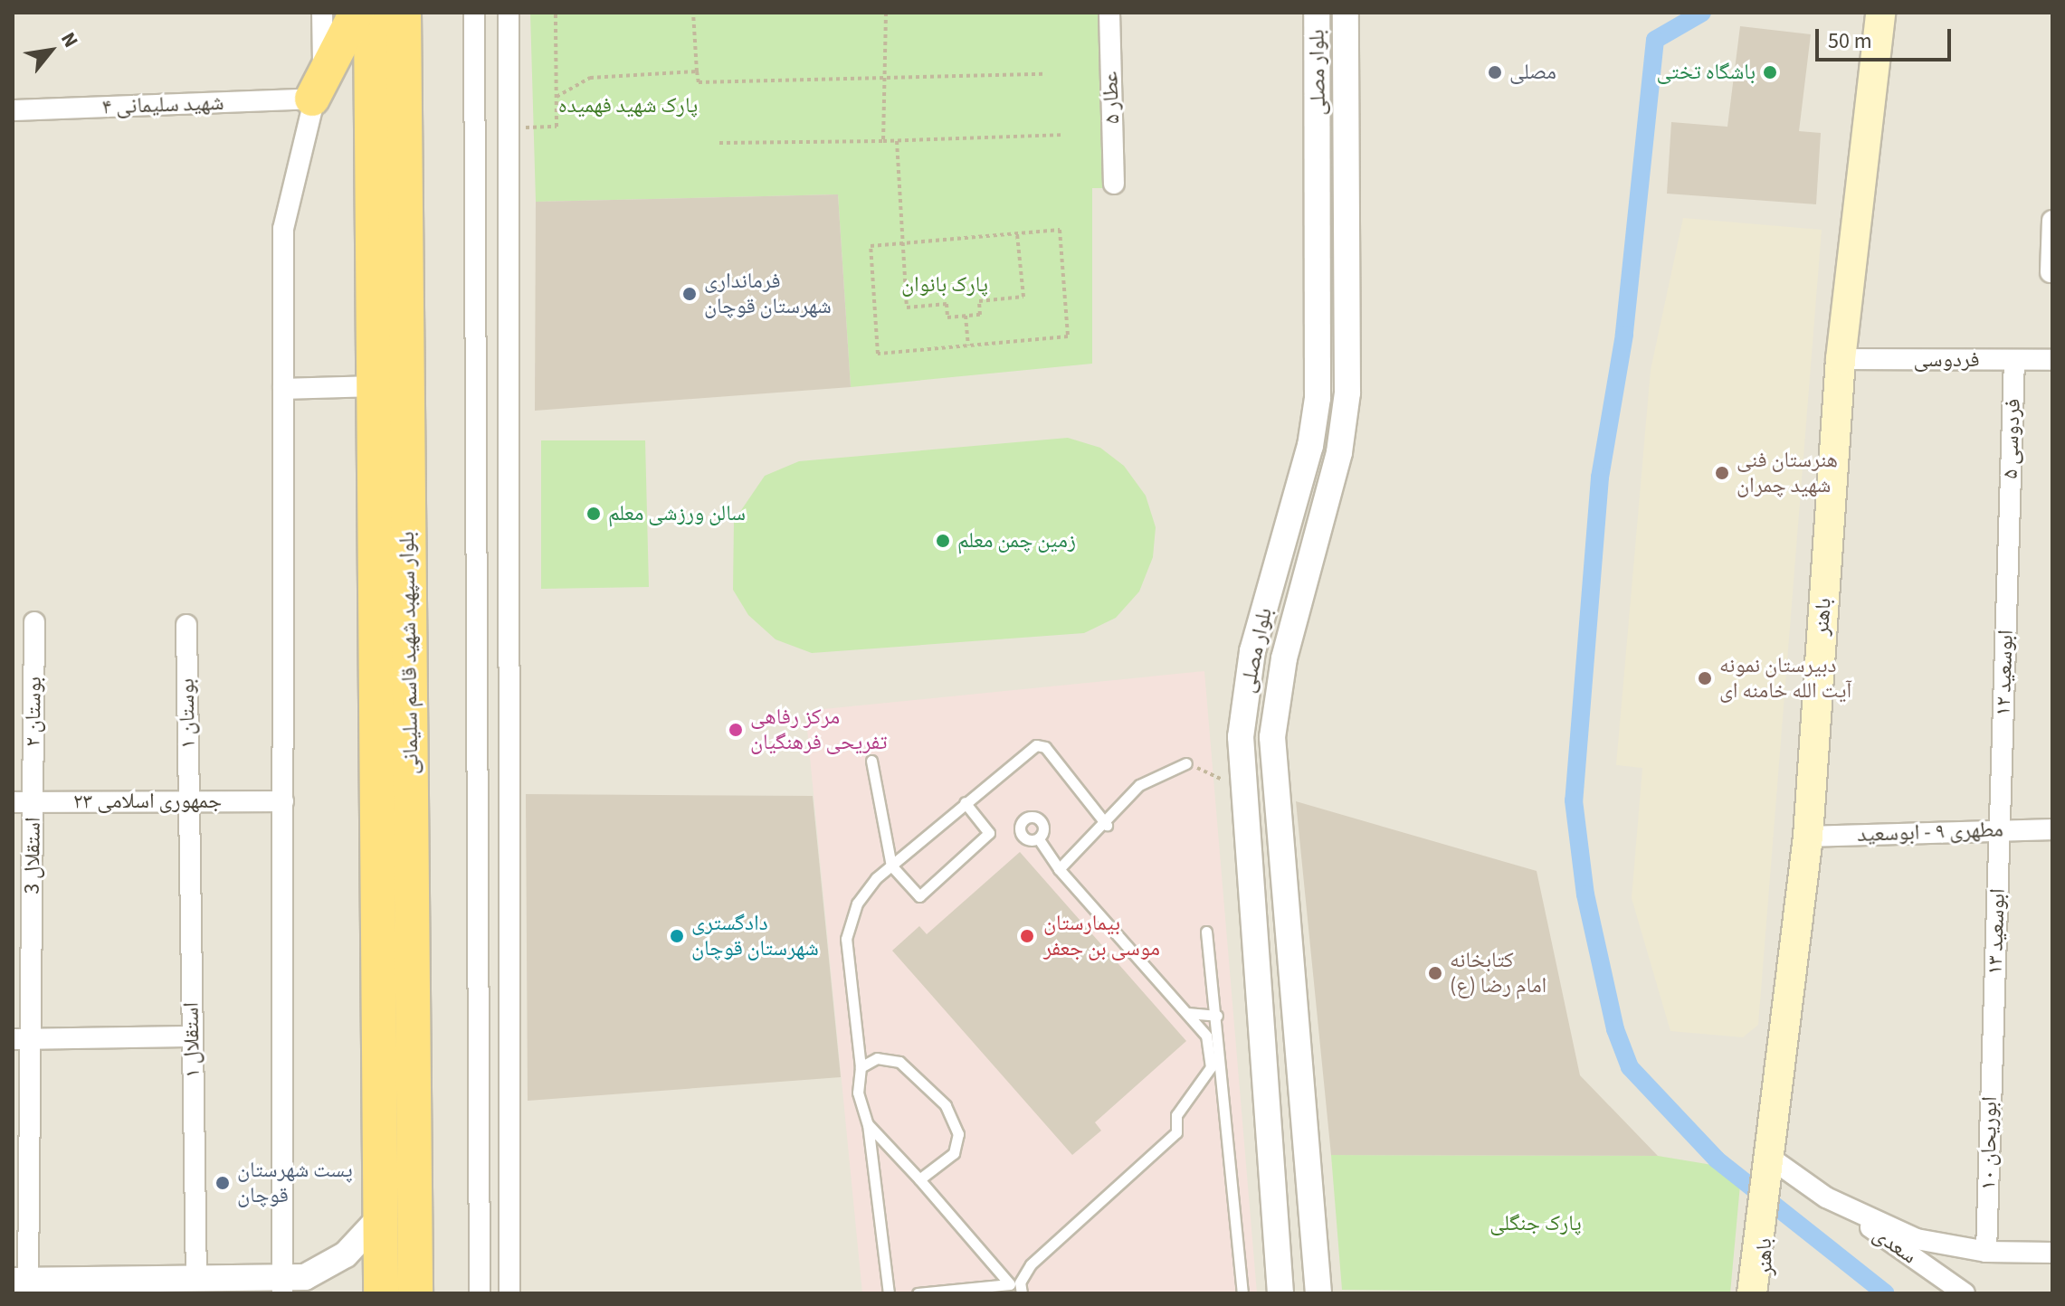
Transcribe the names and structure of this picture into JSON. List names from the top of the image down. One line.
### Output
{"streets":{"highway":["بلوار سپهبد شهید قاسم سلیمانی"],"main road":["باهنر"],"street":["بلوار مصلی","عطار ۵","شهید سلیمانی ۴","فردوسی","فردوسی ۵","ابوسعید ۱۲","بوستان ۲","بوستان ۱","جمهوری اسلامی ۲۳","مطهری ۹ - ابوسعید","استقلال 3","ابوسعید ۱۳","استقلال ۱","ابوریحان ۱۰","سعدی"]},"crossings":[["فردوسی","فردوسی ۵"],["فردوسی","باهنر"],["فردوسی ۵","ابوسعید ۱۲"],["باهنر","مطهری ۹ - ابوسعید"],["ابوسعید ۱۲","مطهری ۹ - ابوسعید"],["ابوسعید ۱۲","ابوسعید ۱۳"],["بوستان ۲","جمهوری اسلامی ۲۳"],["بوستان ۲","استقلال 3"],["بوستان ۱","جمهوری اسلامی ۲۳"],["بوستان ۱","استقلال ۱"],["جمهوری اسلامی ۲۳","استقلال 3"],["جمهوری اسلامی ۲۳","استقلال ۱"],["مطهری ۹ - ابوسعید","ابوسعید ۱۳"],["ابوسعید ۱۳","ابوریحان ۱۰"]],"parks":["پارک شهید فهمیده","پارک بانوان","پارک جنگلی"],"places":["مصلی","باشگاه تختی","فرمانداری شهرستان قوچان","هنرستان فنی شهید چمران","سالن ورزشی معلم","زمین چمن معلم","دبیرستان نمونه آیت الله خامنه ای","مرکز رفاهی تفریحی فرهنگیان","دادگستری شهرستان قوچان","بیمارستان موسی بن جعفر","کتابخانه امام رضا (ع)","پست شهرستان قوچان"],"scale_bar":"50 m","north":"top right"}
